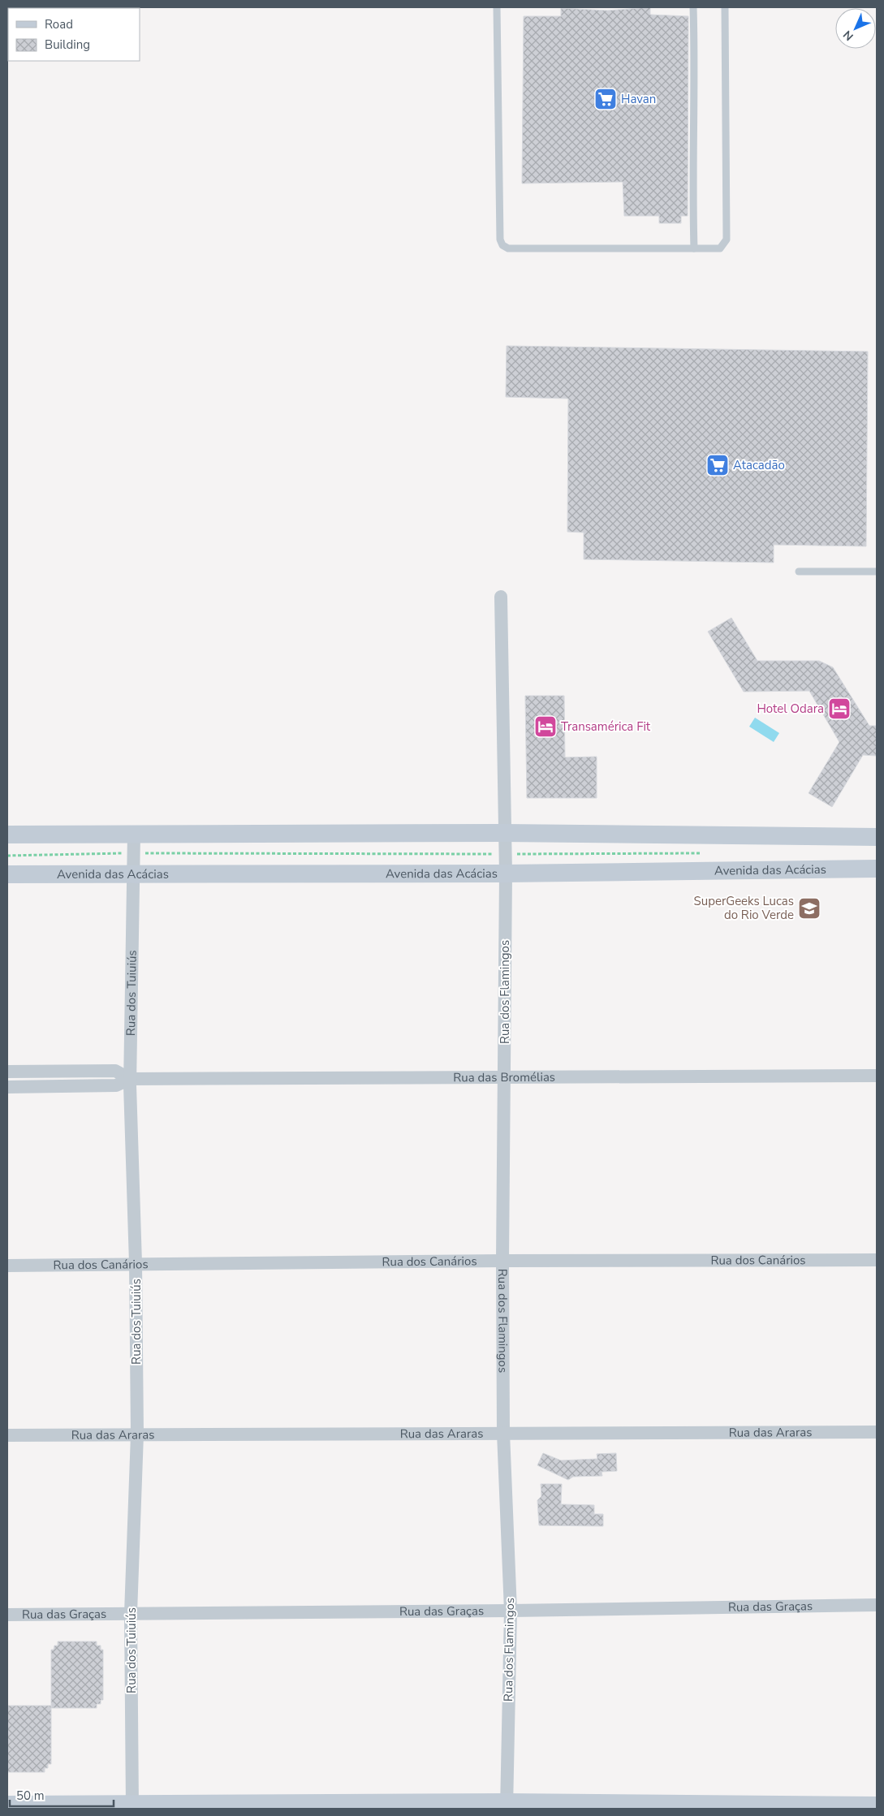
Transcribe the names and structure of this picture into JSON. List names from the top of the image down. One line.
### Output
{"streets":{"street":["Avenida das Acácias","Rua dos Flamingos","Rua dos Tuiuiús","Rua das Bromélias","Rua dos Canários","Rua das Araras","Rua das Graças"]},"crossings":[["Avenida das Acácias","Rua dos Flamingos"],["Avenida das Acácias","Rua dos Tuiuiús"],["Rua dos Flamingos","Rua das Bromélias"],["Rua dos Flamingos","Rua dos Canários"],["Rua dos Flamingos","Rua das Araras"],["Rua dos Flamingos","Rua das Graças"],["Rua dos Tuiuiús","Rua das Bromélias"],["Rua dos Tuiuiús","Rua dos Canários"],["Rua dos Tuiuiús","Rua das Araras"],["Rua dos Tuiuiús","Rua das Graças"]],"places":{"supermarket":["Havan","Atacadão"],"hotel":["Hotel Odara","Transamérica Fit"],"school or university":["SuperGeeks Lucas do Rio Verde"]},"legend":["Road","Building"],"scale_bar":"50 m","north":"bottom left"}
